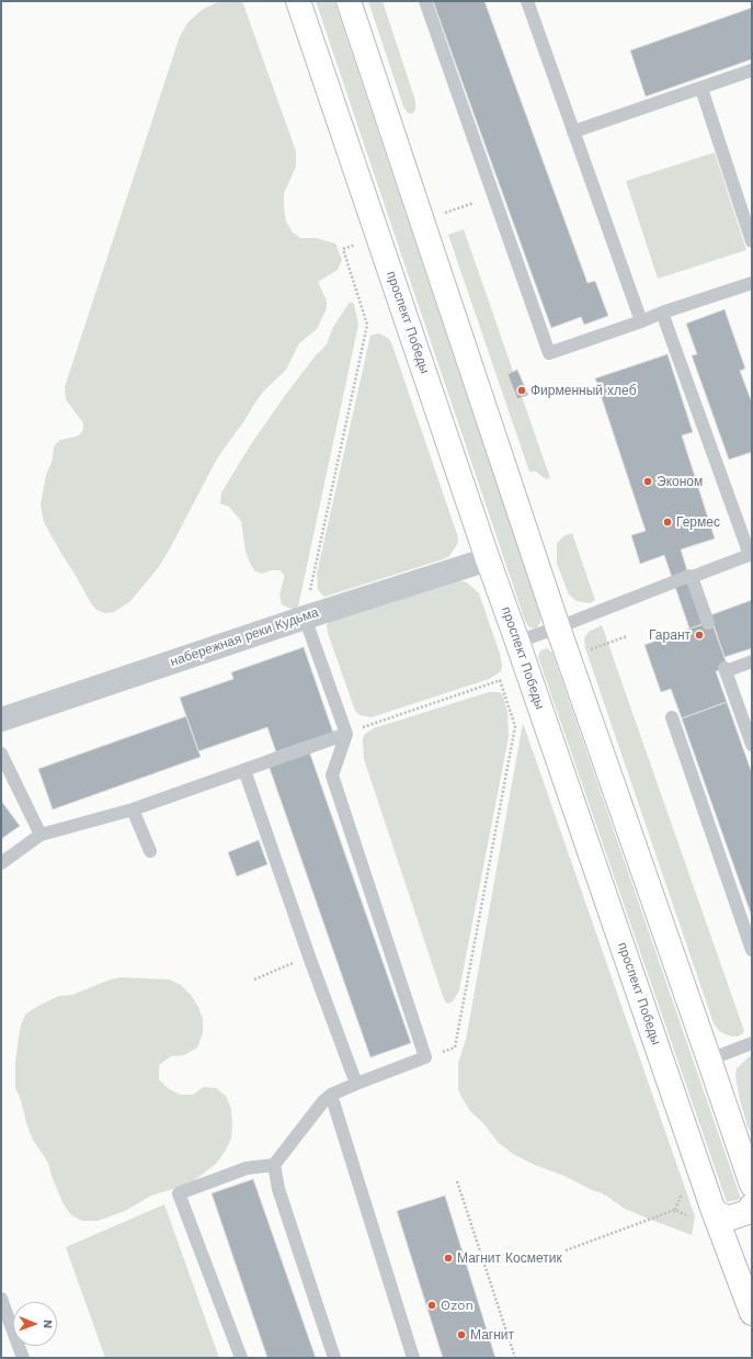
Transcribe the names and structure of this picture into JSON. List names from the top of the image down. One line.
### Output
{"streets":{"main road":["проспект Победы"],"street":["набережная реки Кудьма"]},"crossings":[["проспект Победы","набережная реки Кудьма"]],"places":["Фирменный хлеб","Эконом","Гермес","Гарант","Магнит Косметик","Ozon","Магнит"],"north":"right"}
